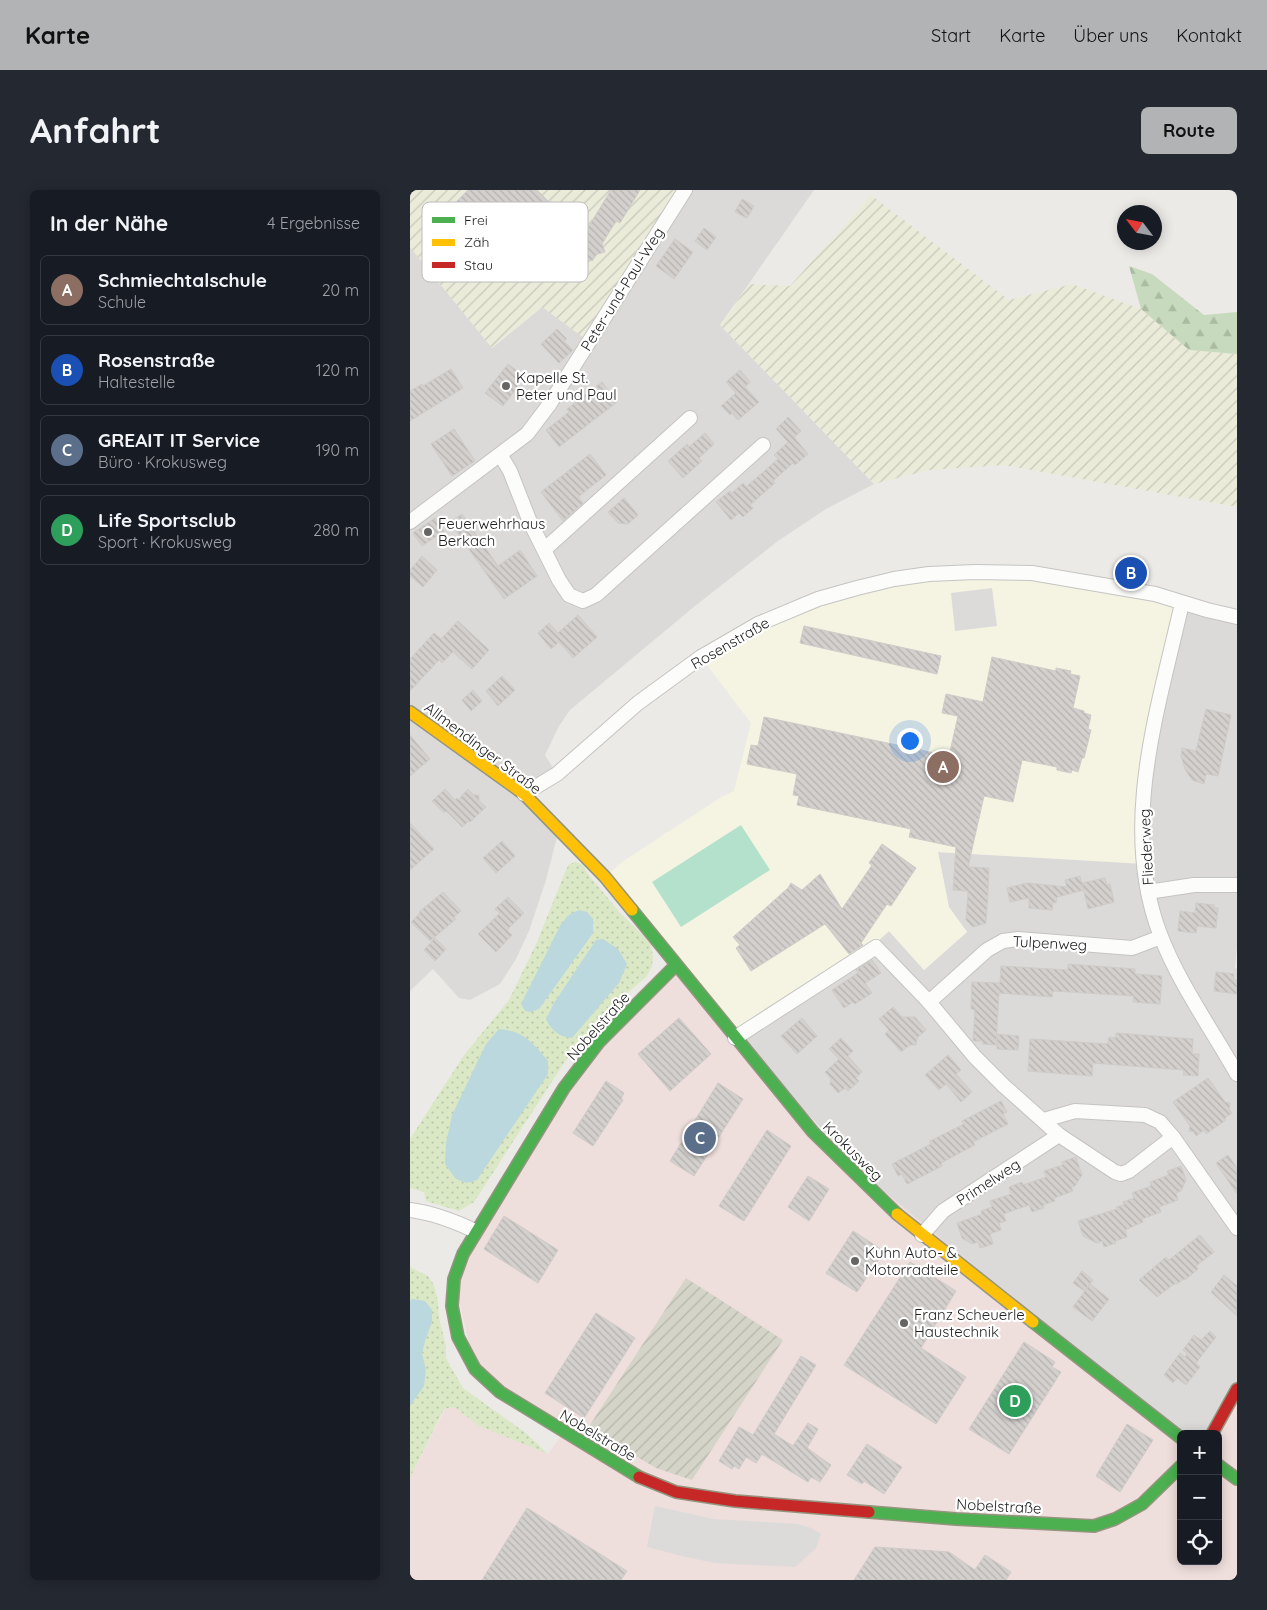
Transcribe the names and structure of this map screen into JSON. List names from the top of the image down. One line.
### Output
{"streets":{"street":["Peter-und-Paul-Weg","Rosenstraße","Allmendinger Straße","Fliederweg","Tulpenweg","Nobelstraße","Krokusweg","Primelweg"]},"crossings":[["Rosenstraße","Allmendinger Straße"],["Rosenstraße","Fliederweg"],["Allmendinger Straße","Krokusweg"],["Fliederweg","Tulpenweg"],["Nobelstraße","Krokusweg"],["Krokusweg","Primelweg"]],"places":["Kapelle St. Peter und Paul","Feuerwehrhaus Berkach","Kuhn Auto- & Motorradteile","Franz Scheuerle Haustechnik"],"legend":["Frei","Zäh","Stau"],"north":"top left","page":{"header":"Karte","nav":["Start","Karte","Über uns","Kontakt"],"buttons":"Route","title":"Anfahrt","heading":["In der Nähe","4 Ergebnisse"],"list":[{"mark":"A","name":"Schmiechtalschule","note":"Schule","value":"20 m"},{"mark":"B","name":"Rosenstraße","note":"Haltestelle","value":"120 m"},{"mark":"C","name":"GREAIT IT Service","note":"Büro · Krokusweg","value":"190 m"},{"mark":"D","name":"Life Sportsclub","note":"Sport · Krokusweg","value":"280 m"}],"pins":["B","A","C","D"],"map_buttons":["+","−"]}}
